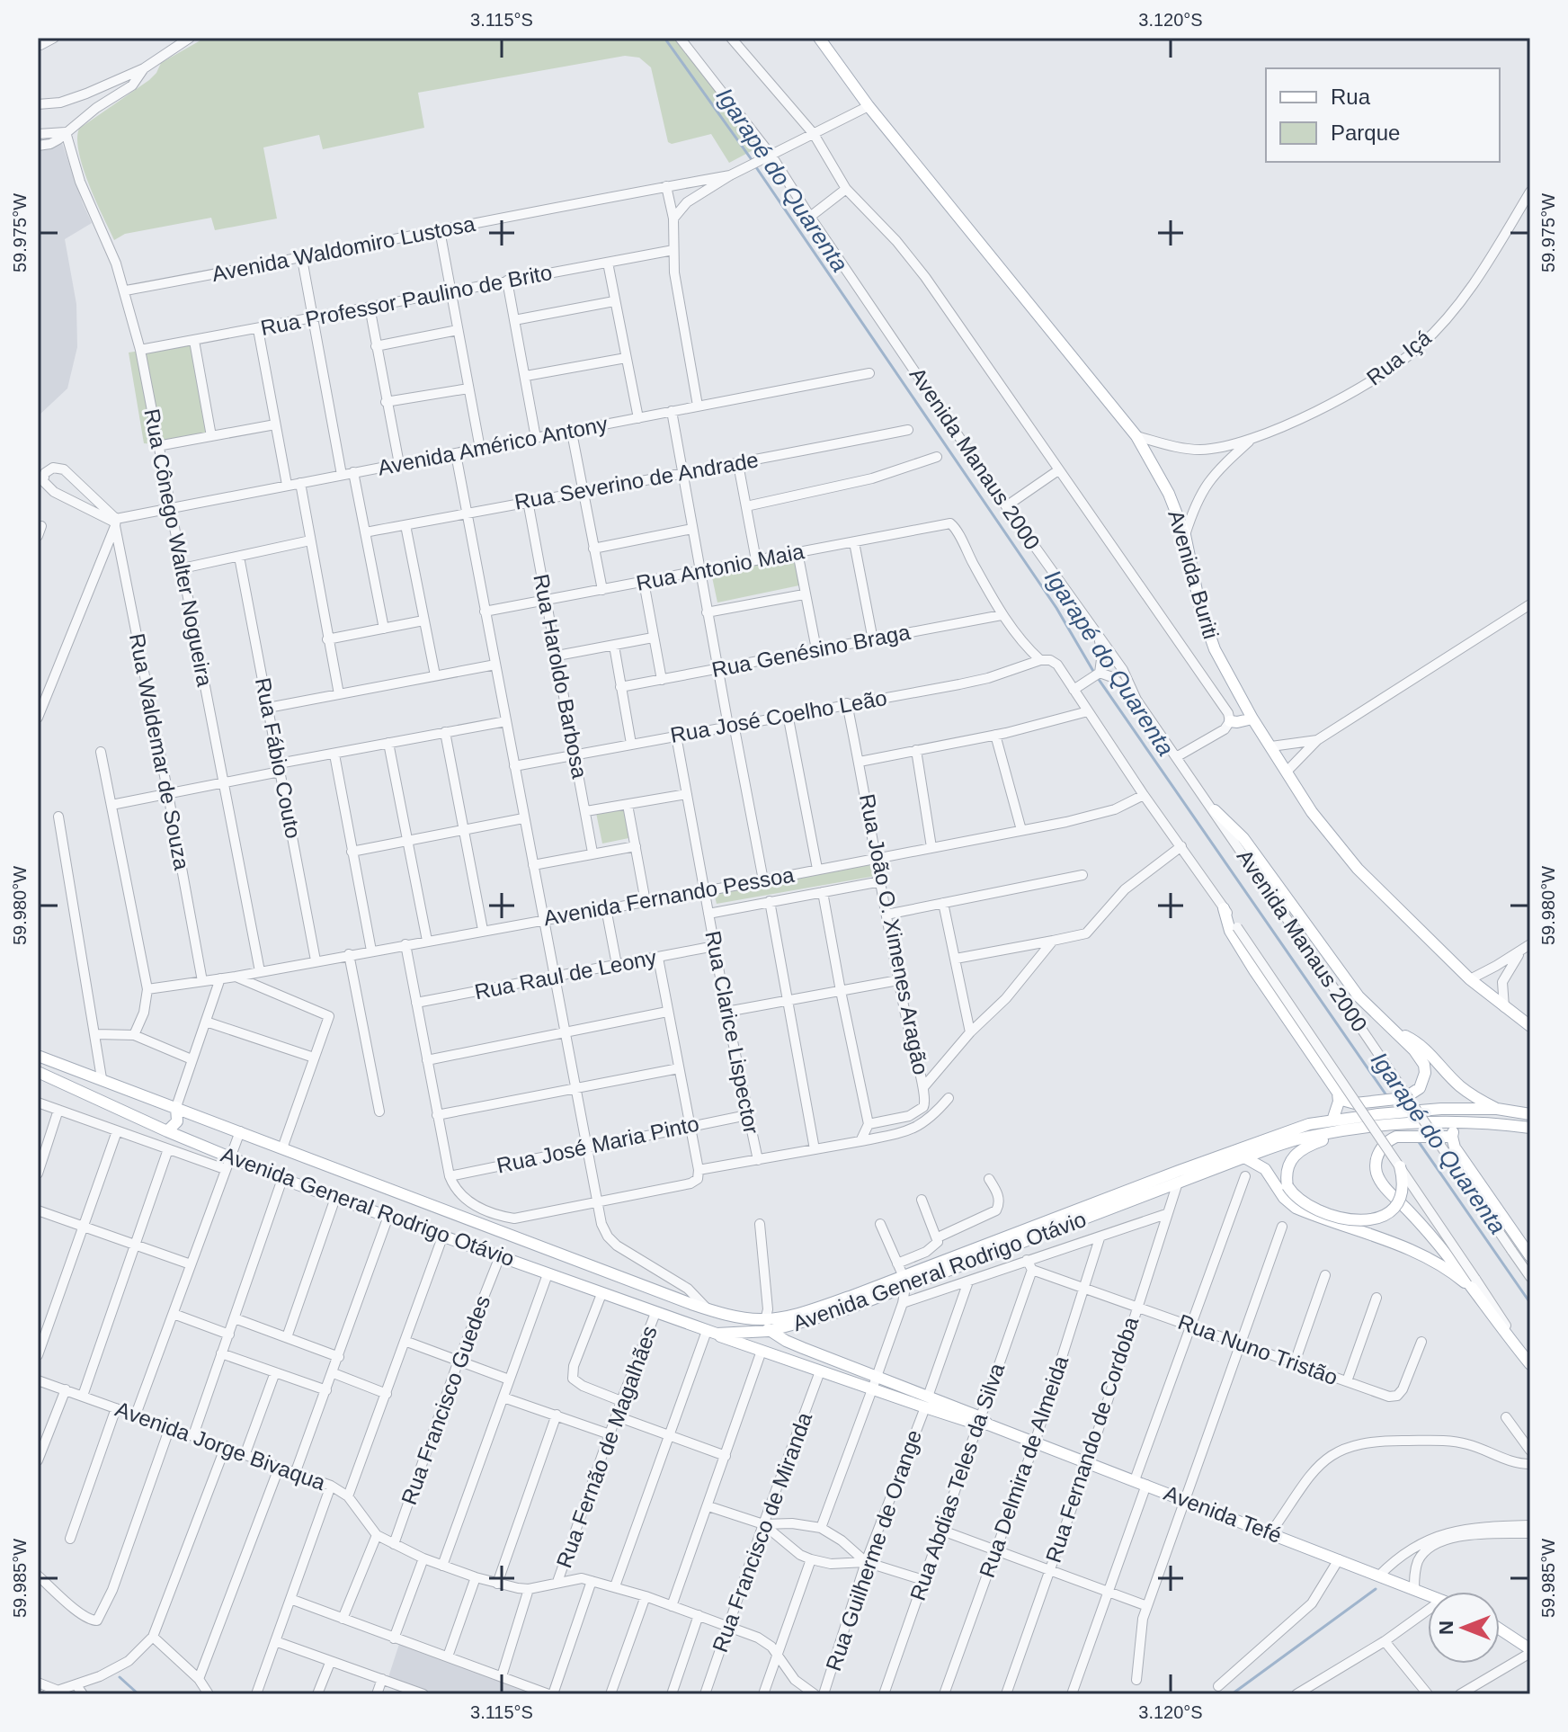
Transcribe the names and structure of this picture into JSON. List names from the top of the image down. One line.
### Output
{"streets":{"main road":["Avenida Buriti","Avenida General Rodrigo Otávio","Avenida Tefé"],"street":["Avenida Waldomiro Lustosa","Rua Professor Paulino de Brito","Rua Içá","Avenida Américo Antony","Avenida Manaus 2000","Rua Severino de Andrade","Rua Cônego Walter Nogueira","Rua Antonio Maia","Rua Genésino Braga","Rua Haroldo Barbosa","Rua José Coelho Leão","Rua Waldemar de Souza","Rua Fábio Couto","Avenida Fernando Pessoa","Rua João O. Ximenes Aragão","Rua Raul de Leony","Rua Clarice Lispector","Rua José Maria Pinto","Rua Nuno Tristão","Rua Francisco Guedes","Rua Fernando de Cordoba","Avenida Jorge Bivaqua","Rua Fernão de Magalhães","Rua Delmira de Almeida","Rua Abdias Teles da Silva","Rua Francisco de Miranda","Rua Guilherme de Orange"]},"crossings":[["Avenida Waldomiro Lustosa","Avenida Manaus 2000"],["Avenida Waldomiro Lustosa","Rua Cônego Walter Nogueira"],["Avenida Waldomiro Lustosa","Avenida Buriti"],["Rua Professor Paulino de Brito","Rua Cônego Walter Nogueira"],["Rua Içá","Avenida Buriti"],["Avenida Américo Antony","Rua Cônego Walter Nogueira"],["Avenida Américo Antony","Rua Waldemar de Souza"],["Rua Severino de Andrade","Rua Haroldo Barbosa"],["Rua Cônego Walter Nogueira","Avenida Fernando Pessoa"],["Rua Antonio Maia","Rua Genésino Braga"],["Rua Antonio Maia","Rua Haroldo Barbosa"],["Rua Haroldo Barbosa","Rua José Coelho Leão"],["Rua José Coelho Leão","Rua João O. Ximenes Aragão"],["Rua José Coelho Leão","Rua Clarice Lispector"],["Rua Waldemar de Souza","Avenida Fernando Pessoa"],["Rua Fábio Couto","Avenida Fernando Pessoa"],["Avenida Fernando Pessoa","Rua João O. Ximenes Aragão"],["Avenida Fernando Pessoa","Rua Clarice Lispector"],["Rua Raul de Leony","Rua Clarice Lispector"],["Rua Clarice Lispector","Rua José Maria Pinto"],["Avenida General Rodrigo Otávio","Rua Francisco Guedes"],["Avenida General Rodrigo Otávio","Rua Fernando de Cordoba"],["Avenida General Rodrigo Otávio","Rua Fernão de Magalhães"],["Avenida General Rodrigo Otávio","Avenida Tefé"],["Rua Nuno Tristão","Rua Fernando de Cordoba"],["Rua Nuno Tristão","Rua Delmira de Almeida"],["Rua Nuno Tristão","Rua Abdias Teles da Silva"],["Rua Francisco Guedes","Avenida Jorge Bivaqua"],["Rua Fernando de Cordoba","Avenida Tefé"],["Avenida Jorge Bivaqua","Rua Fernão de Magalhães"],["Avenida Jorge Bivaqua","Rua Francisco de Miranda"],["Rua Delmira de Almeida","Avenida Tefé"],["Rua Abdias Teles da Silva","Avenida Tefé"],["Avenida Tefé","Rua Francisco de Miranda"],["Avenida Tefé","Rua Guilherme de Orange"]],"water":["Igarapé do Quarenta"],"legend":["Rua","Parque"],"north":"left","coordinates":["3.115°S","3.120°S","59.975°W","59.980°W","59.985°W"]}
